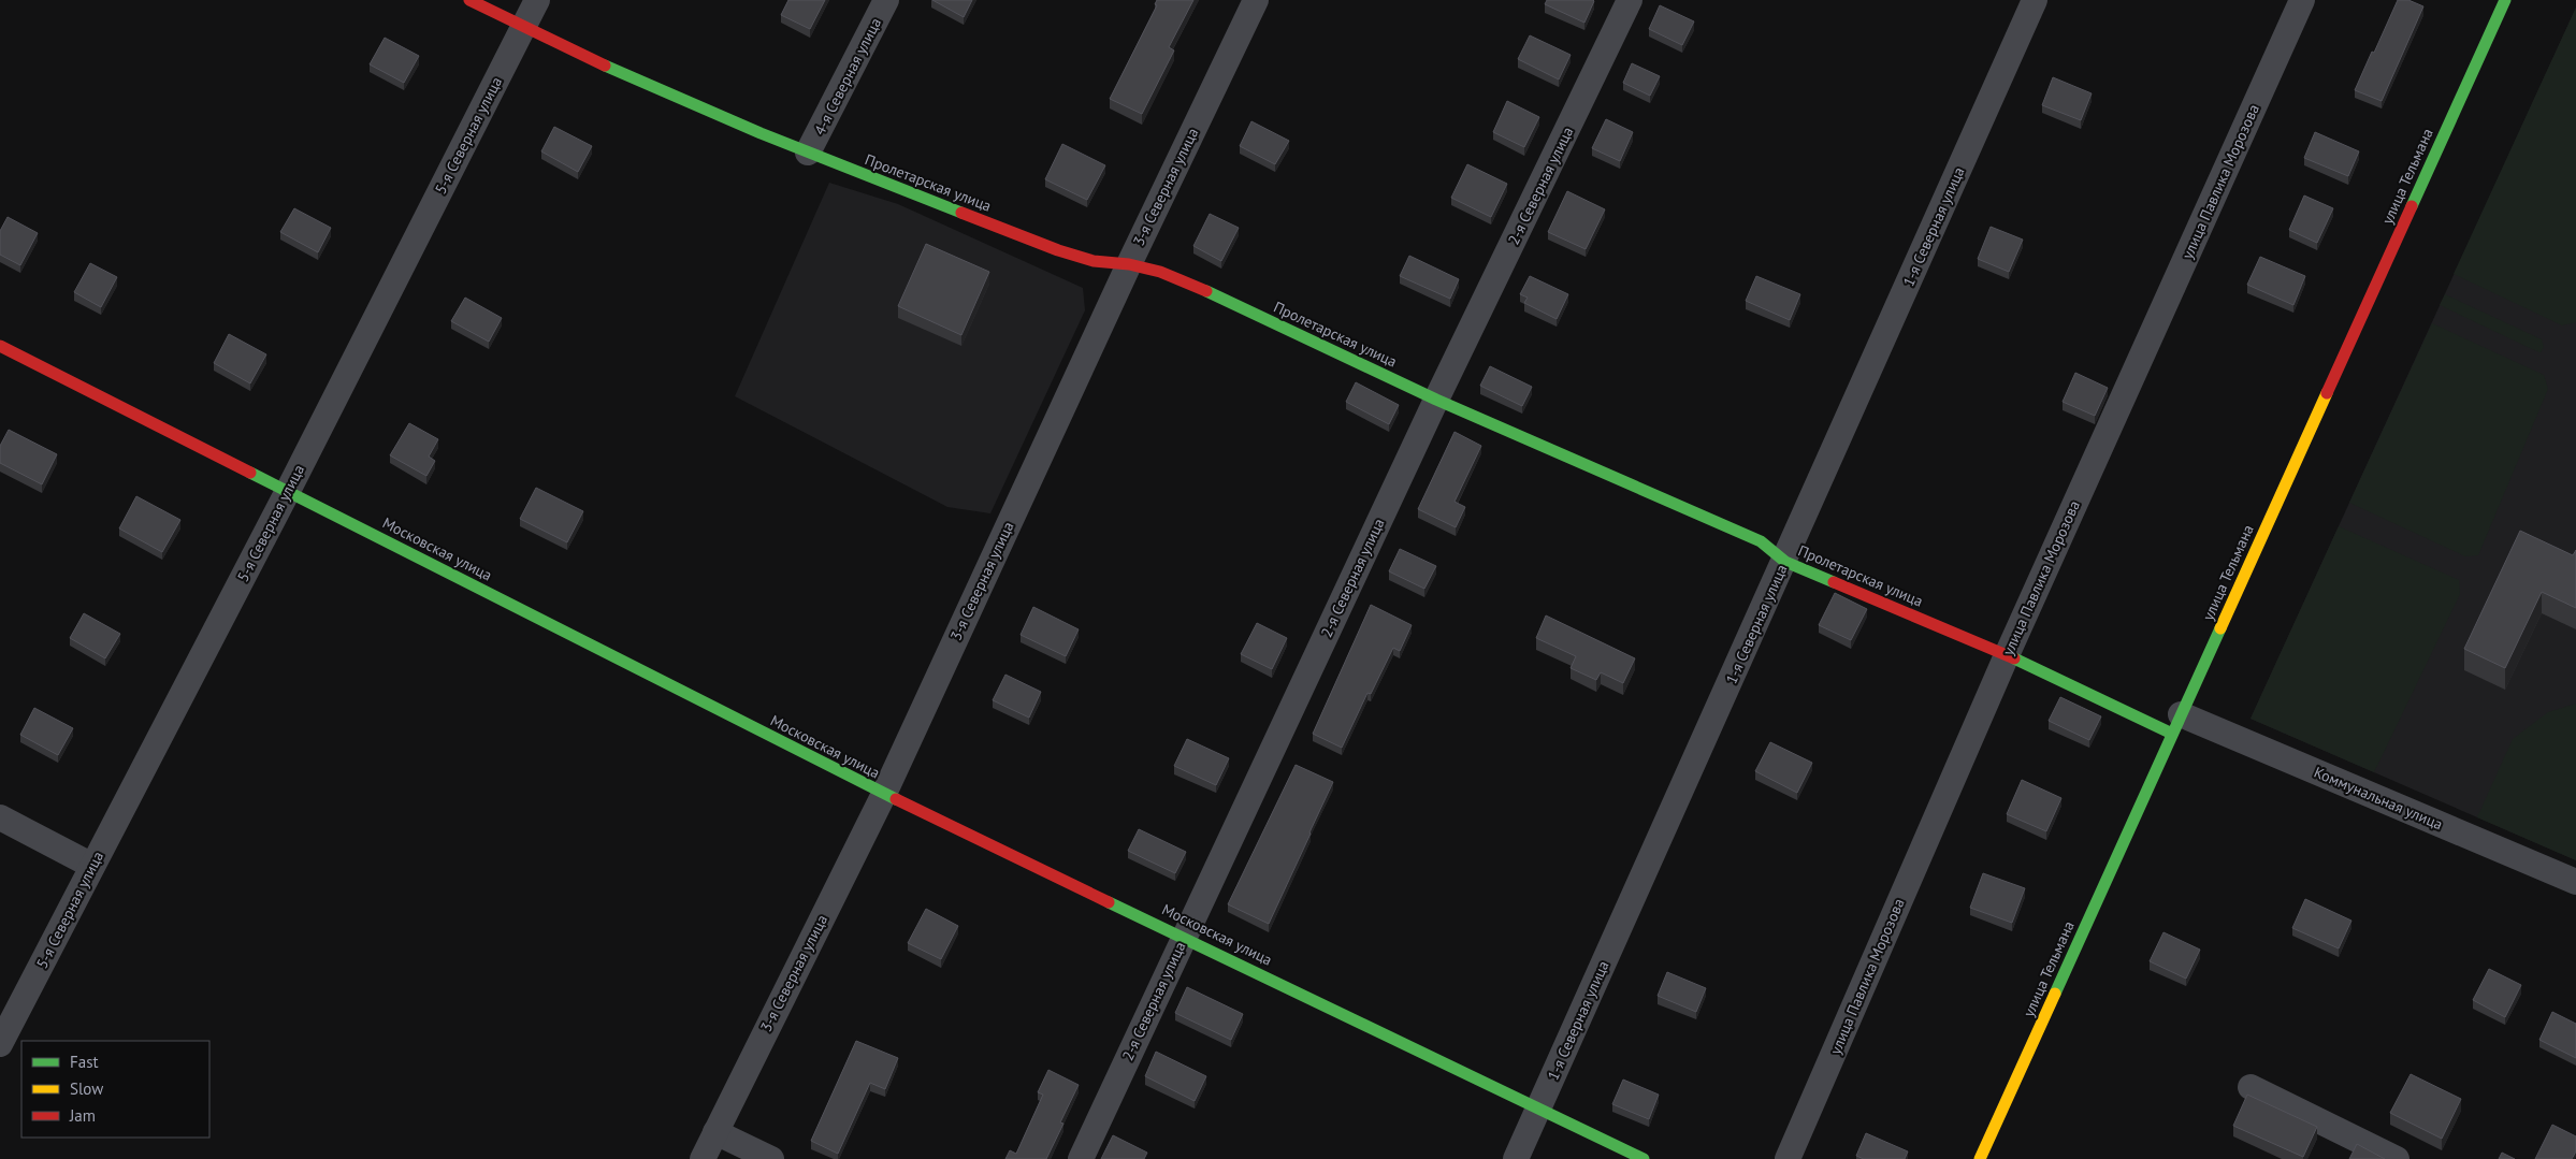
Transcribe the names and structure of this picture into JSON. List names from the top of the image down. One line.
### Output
{"streets":{"street":["4-я Северная улица","5-я Северная улица","улица Тельмана","улица Павлика Морозова","Пролетарская улица","2-я Северная улица","3-я Северная улица","1-я Северная улица","Московская улица","Коммунальная улица"]},"crossings":[["4-я Северная улица","Пролетарская улица"],["5-я Северная улица","Пролетарская улица"],["5-я Северная улица","Московская улица"],["улица Тельмана","Пролетарская улица"],["улица Тельмана","Коммунальная улица"],["улица Павлика Морозова","Пролетарская улица"],["Пролетарская улица","2-я Северная улица"],["Пролетарская улица","3-я Северная улица"],["Пролетарская улица","1-я Северная улица"],["Пролетарская улица","Коммунальная улица"],["2-я Северная улица","Московская улица"],["3-я Северная улица","Московская улица"],["1-я Северная улица","Московская улица"]],"legend":["Fast","Slow","Jam"]}
